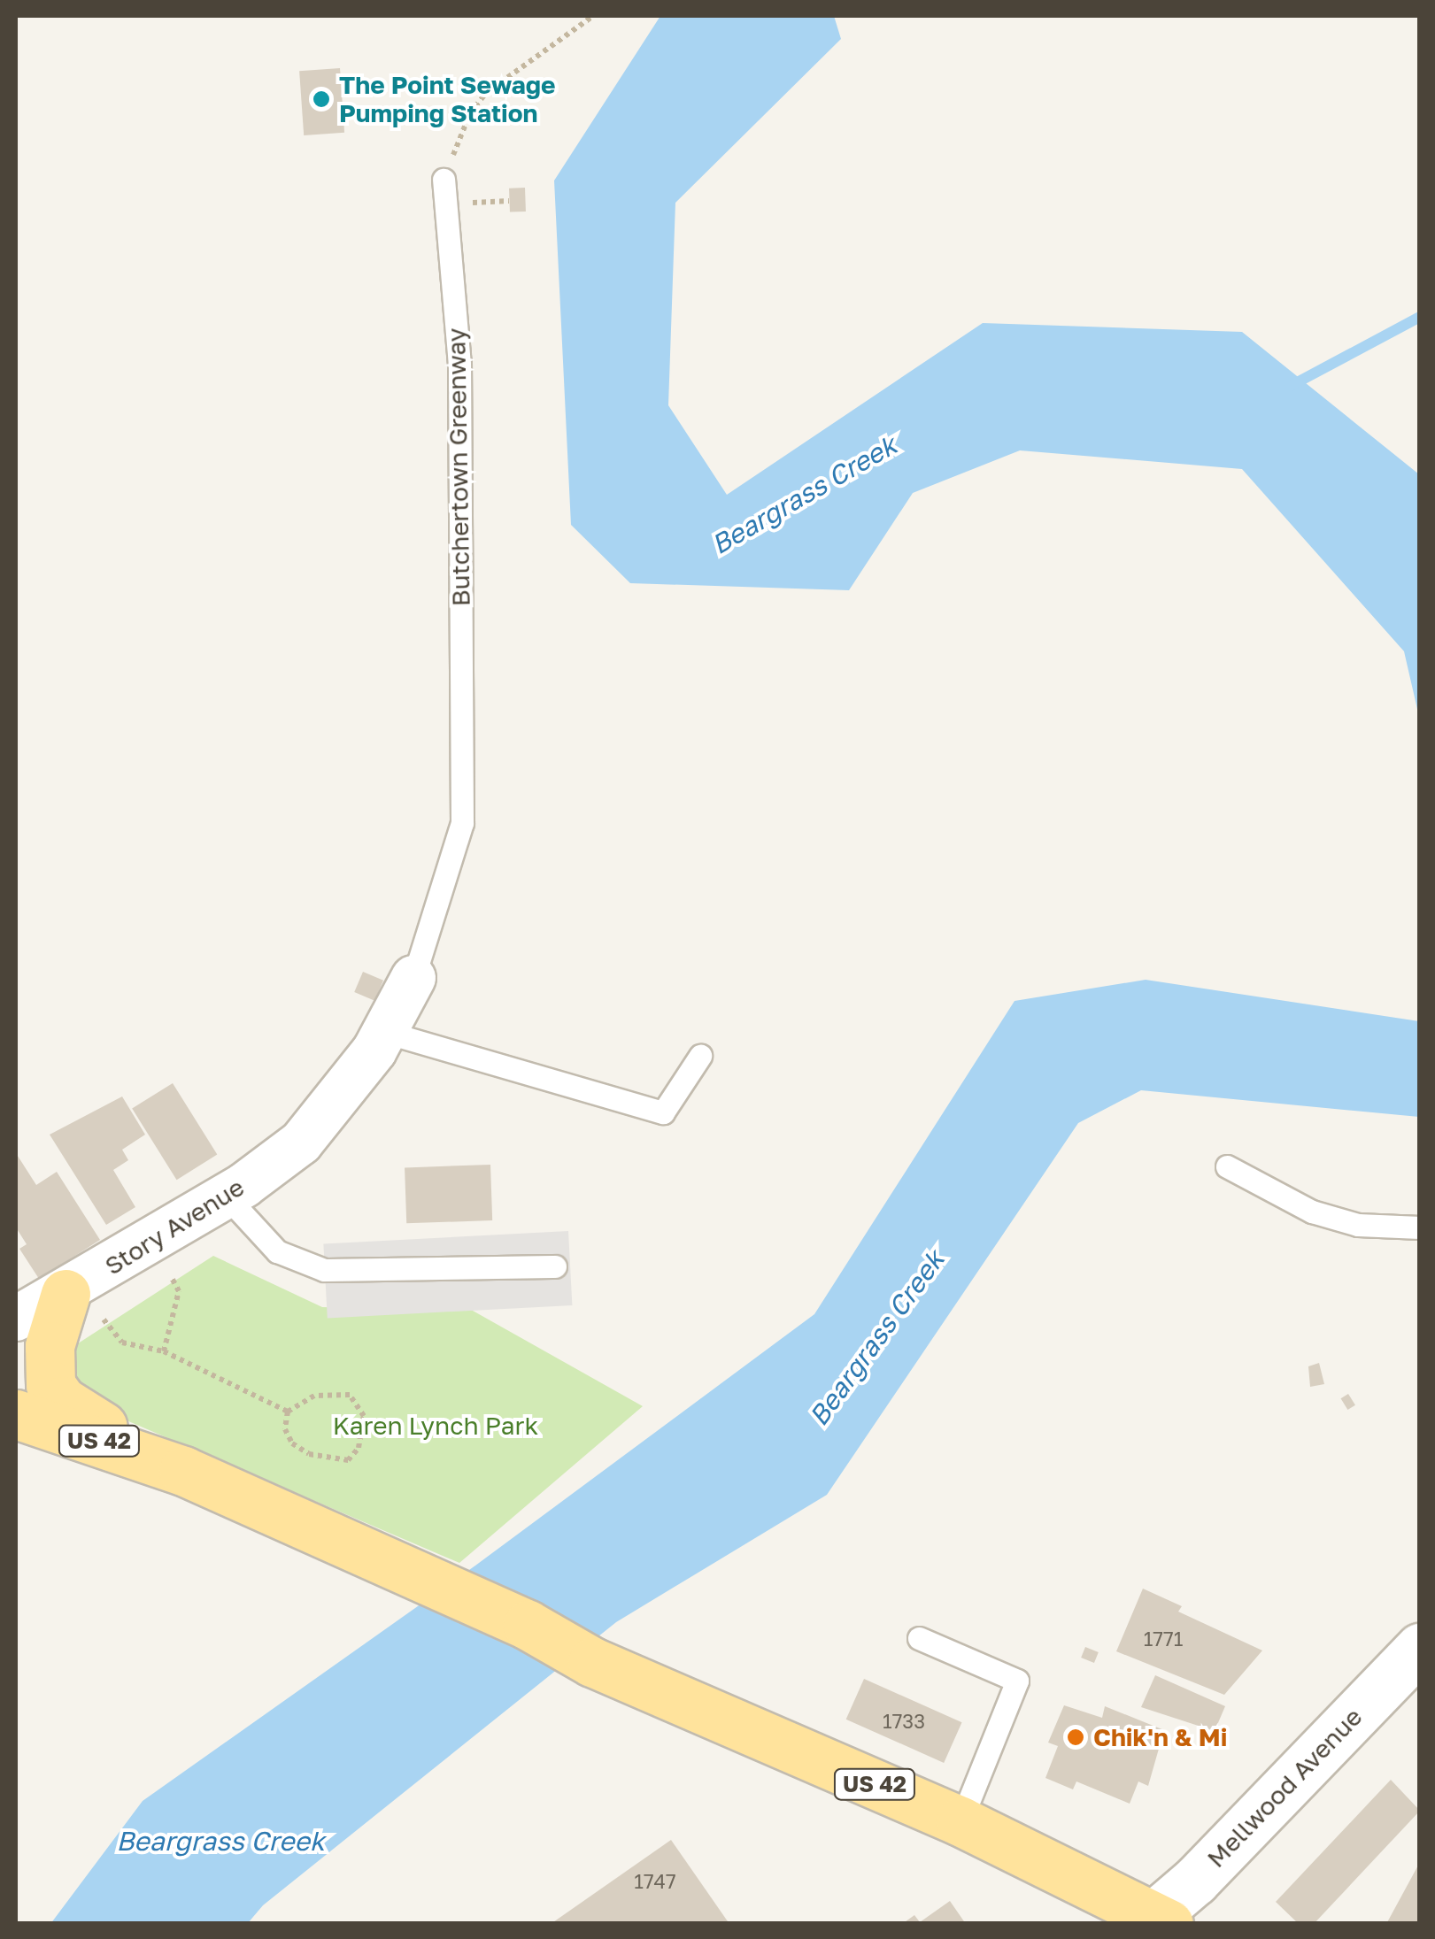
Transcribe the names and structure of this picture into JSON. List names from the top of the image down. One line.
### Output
{"streets":{"main road":["US 42"],"street":["Story Avenue","Mellwood Avenue"],"lane":["Butchertown Greenway"]},"crossings":[["Butchertown Greenway","Story Avenue"],["US 42","Mellwood Avenue"]],"water":["Beargrass Creek"],"parks":["Karen Lynch Park"],"places":["The Point Sewage Pumping Station","Chik'n & Mi"],"house_numbers":["1771","1733","1747"]}
